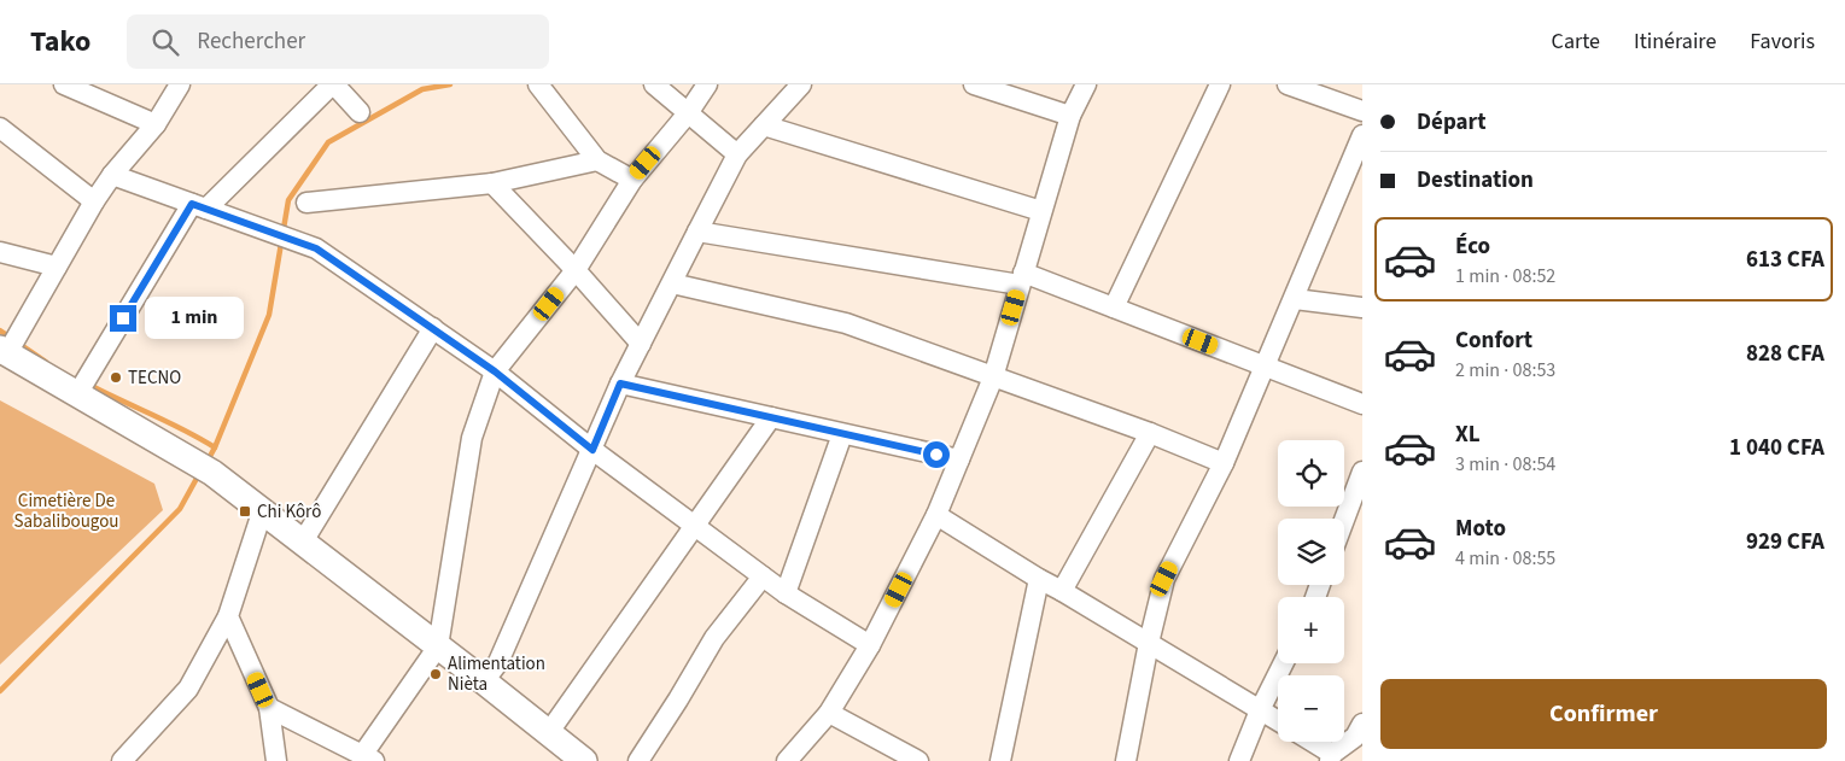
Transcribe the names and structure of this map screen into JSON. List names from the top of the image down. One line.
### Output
{"parks":["Cimetière De Sabalibougou"],"places":{"other":["TECNO","Alimentation Nièta"],"transit":["Chi Kôrô"]},"page":{"header":"Tako","search":"Rechercher","nav":["Carte","Itinéraire","Favoris"],"banner":["Départ","Destination"],"list":[{"name":"Éco","note":"1 min · 08:52","value":"613 CFA"},{"name":"Confort","note":"2 min · 08:53","value":"828 CFA"},{"name":"XL","note":"3 min · 08:54","value":"1 040 CFA"},{"name":"Moto","note":"4 min · 08:55","value":"929 CFA"}],"bubble":"1 min","map_buttons":["+","−"],"buttons":"Confirmer"}}
